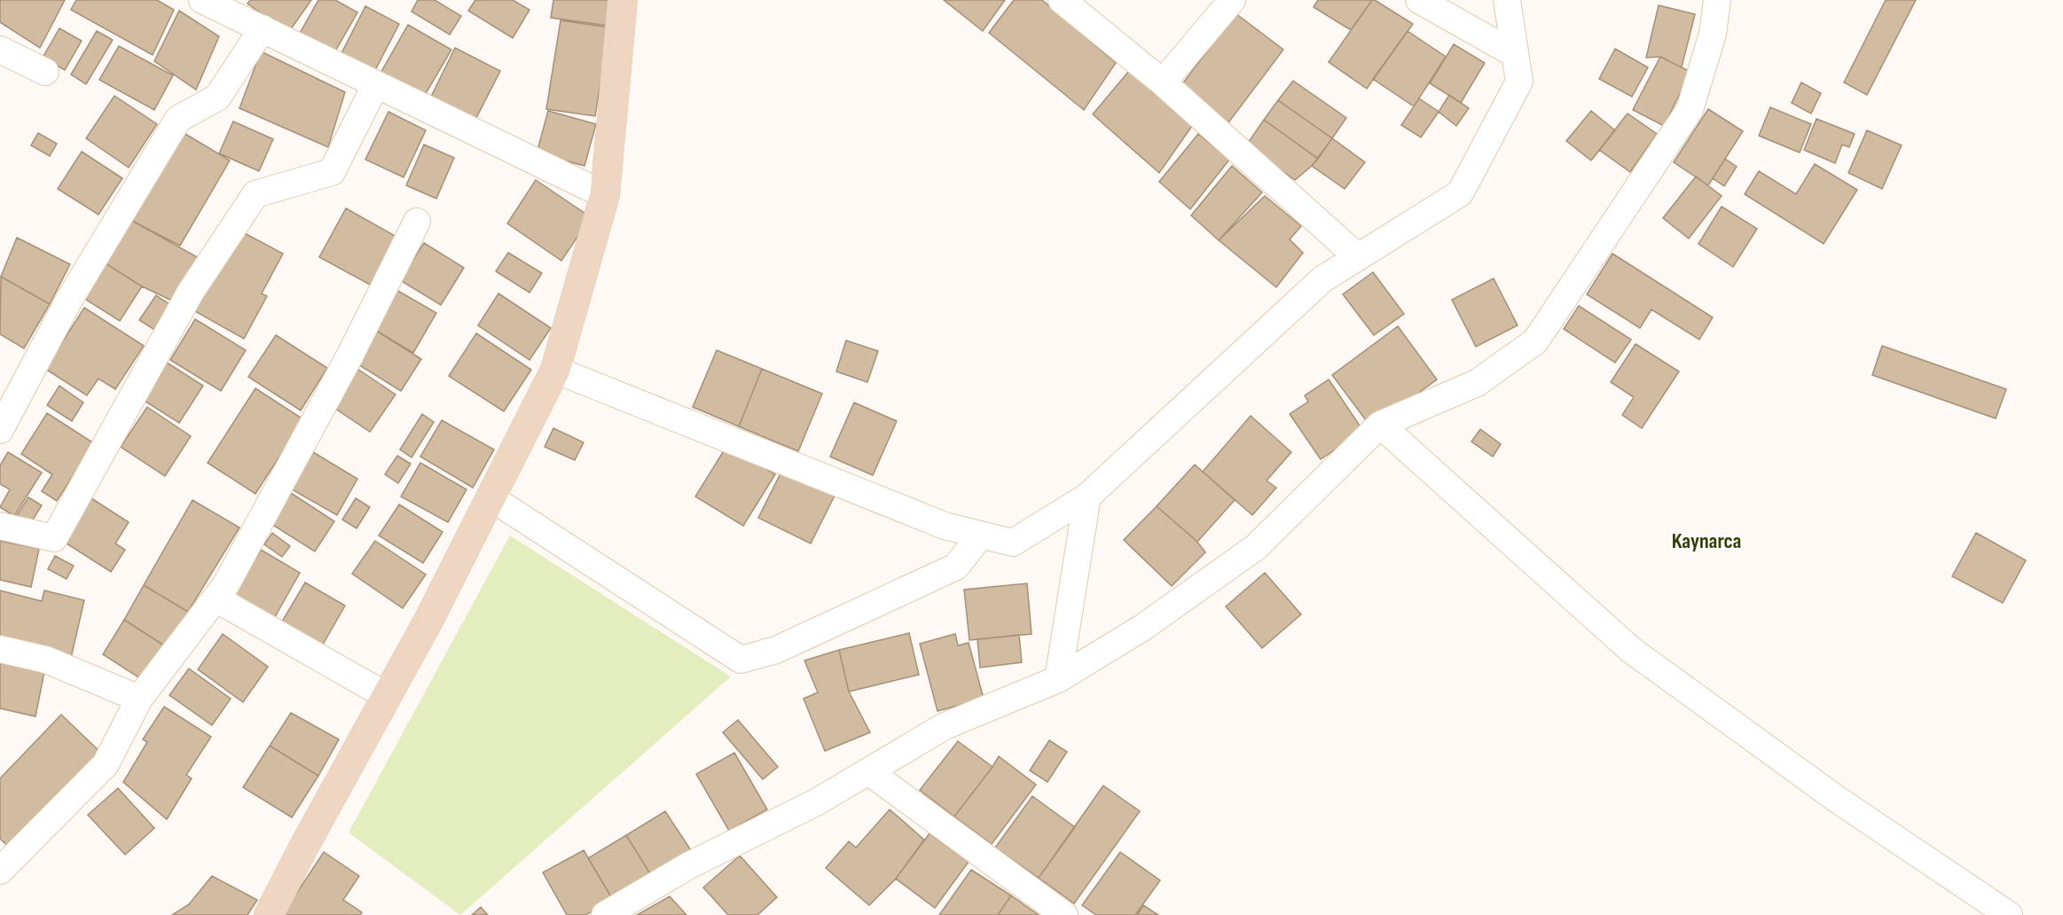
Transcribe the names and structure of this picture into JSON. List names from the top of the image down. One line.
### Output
{"districts":["Kaynarca"]}
